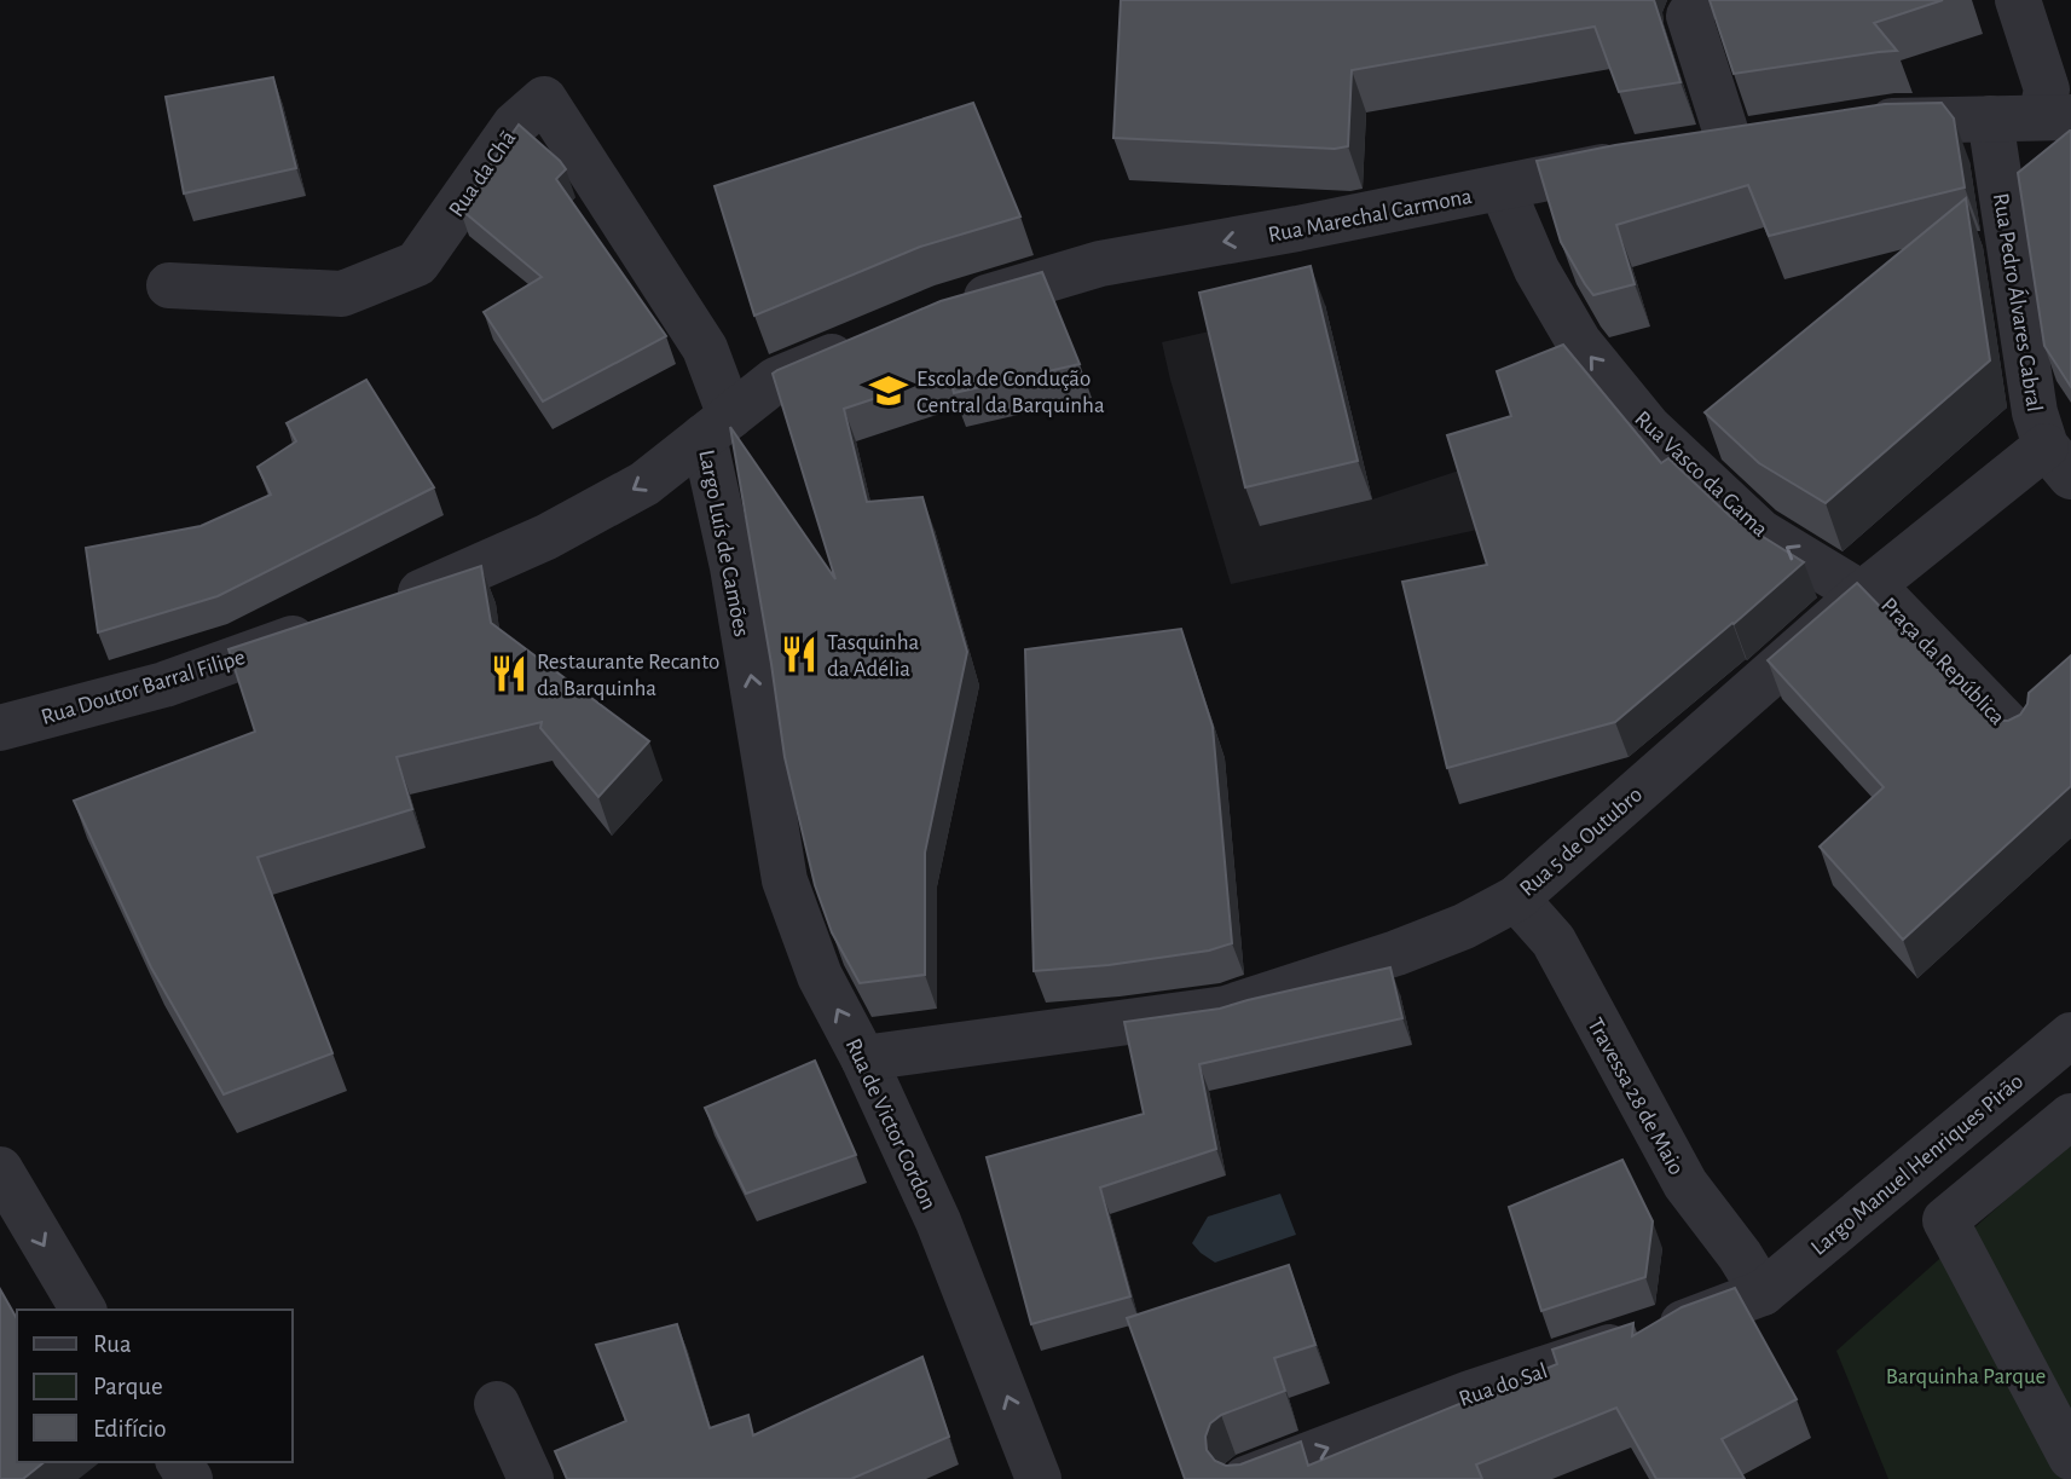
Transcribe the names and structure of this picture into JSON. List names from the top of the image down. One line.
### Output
{"streets":{"street":["Rua da Chã","Rua Marechal Carmona","Rua Pedro Álvares Cabral","Rua Vasco da Gama","Largo Luís de Camões","Praça da República","Rua Doutor Barral Filipe","Rua 5 de Outubro","Travessa 28 de Maio","Rua de Victor Cordon","Largo Manuel Henriques Pirão","Rua do Sal"]},"crossings":[["Rua da Chã","Largo Luís de Camões"],["Rua Marechal Carmona","Rua Vasco da Gama"],["Rua Pedro Álvares Cabral","Rua 5 de Outubro"],["Rua Vasco da Gama","Praça da República"],["Rua Vasco da Gama","Rua 5 de Outubro"],["Largo Luís de Camões","Rua de Victor Cordon"],["Praça da República","Rua 5 de Outubro"],["Rua 5 de Outubro","Travessa 28 de Maio"],["Rua 5 de Outubro","Rua de Victor Cordon"],["Travessa 28 de Maio","Largo Manuel Henriques Pirão"],["Travessa 28 de Maio","Rua do Sal"],["Largo Manuel Henriques Pirão","Rua do Sal"]],"one_way":["Rua Marechal Carmona","Rua Vasco da Gama","Rua de Victor Cordon","Rua do Sal"],"parks":["Barquinha Parque"],"places":{"school or university":["Escola de Condução Central da Barquinha"],"restaurant":["Tasquinha da Adélia","Restaurante Recanto da Barquinha"]},"legend":["Rua","Parque","Edifício"]}
